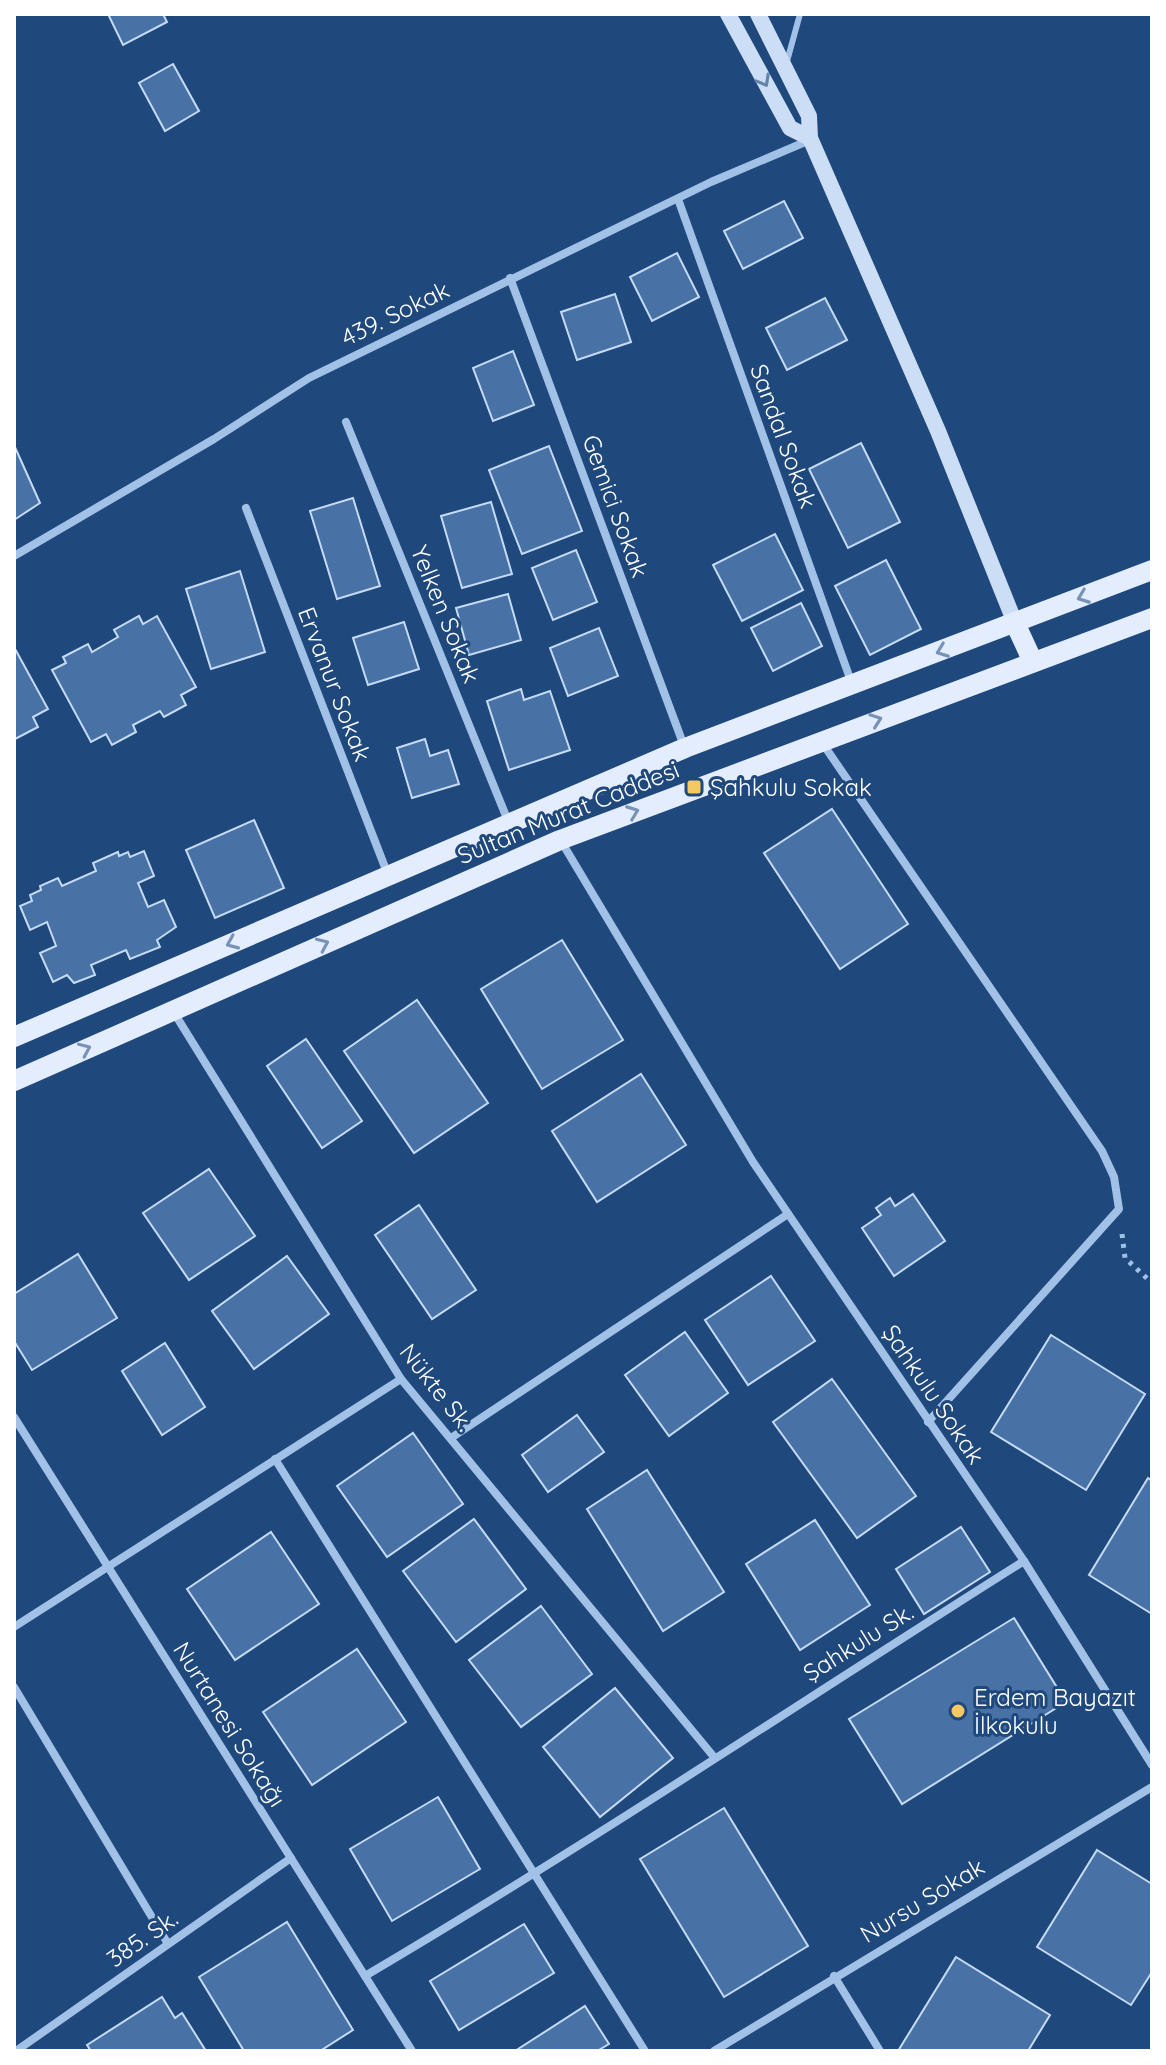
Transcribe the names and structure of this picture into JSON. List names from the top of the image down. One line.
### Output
{"streets":{"main road":["Sultan Murat Caddesi"],"street":["439. Sokak","Sandal Sokak","Gemici Sokak","Yelken Sokak","Ervanur Sokak","Nükte Sk.","Şahkulu Sokak","Şahkulu Sk.","Nurtanesi Sokağı","Nursu Sokak","385. Sk."]},"crossings":[["439. Sokak","Sandal Sokak"],["439. Sokak","Gemici Sokak"],["Sandal Sokak","Sultan Murat Caddesi"],["Gemici Sokak","Sultan Murat Caddesi"],["Yelken Sokak","Sultan Murat Caddesi"],["Ervanur Sokak","Sultan Murat Caddesi"],["Sultan Murat Caddesi","Nükte Sk."],["Sultan Murat Caddesi","Şahkulu Sokak"],["Nükte Sk.","Şahkulu Sk."],["Şahkulu Sokak","Şahkulu Sk."],["Şahkulu Sk.","Nurtanesi Sokağı"],["Nurtanesi Sokağı","385. Sk."]],"places":{"transit":["Şahkulu Sokak"],"other":["Erdem Bayazıt İlkokulu"]}}
